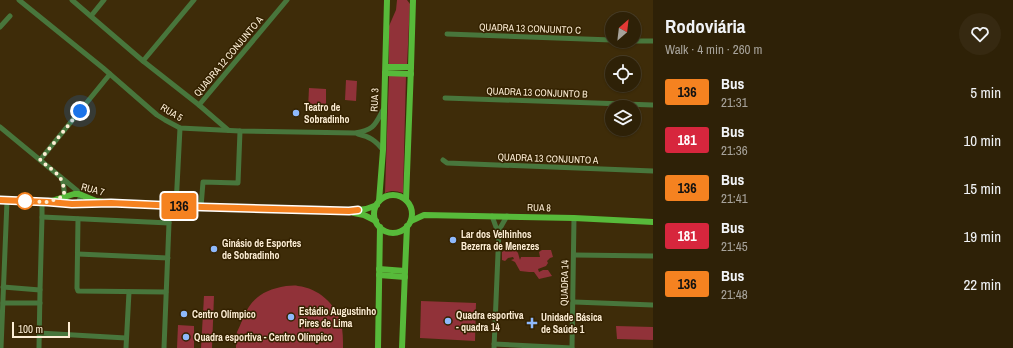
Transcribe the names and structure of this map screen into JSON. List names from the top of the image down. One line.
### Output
{"streets":{"main road":["RUA 3","RUA 7","RUA 8"],"street":["QUADRA 13 CONJUNTO C","QUADRA 12 CONJUNTO A","QUADRA 13 CONJUNTO B","RUA 5","QUADRA 13 CONJUNTO A","QUADRA 14"]},"crossings":[["RUA 3","RUA 7"],["RUA 3","RUA 8"],["RUA 7","RUA 8"],["RUA 8","QUADRA 14"]],"places":{"other":["Teatro de Sobradinho","Lar dos Velhinhos Bezerra de Menezes","Ginásio de Esportes de Sobradinho","Centro Olímpico","Estádio Augustinho Pires de Lima","Quadra esportiva - quadra 14","Quadra esportiva - Centro Olímpico"],"health":["Unidade Básica de Saúde 1"]},"lines":["bus line 136"],"scale_bar":"100 m","north":"top right","page":{"on_map":"136","heading":["Rodoviária","Walk · 4 min · 260 m"],"list":[{"mark":"136","name":"Bus","note":"21:31","value":"5 min"},{"mark":"181","name":"Bus","note":"21:36","value":"10 min"},{"mark":"136","name":"Bus","note":"21:41","value":"15 min"},{"mark":"181","name":"Bus","note":"21:45","value":"19 min"},{"mark":"136","name":"Bus","note":"21:48","value":"22 min"}],"scale":"100 m"}}
